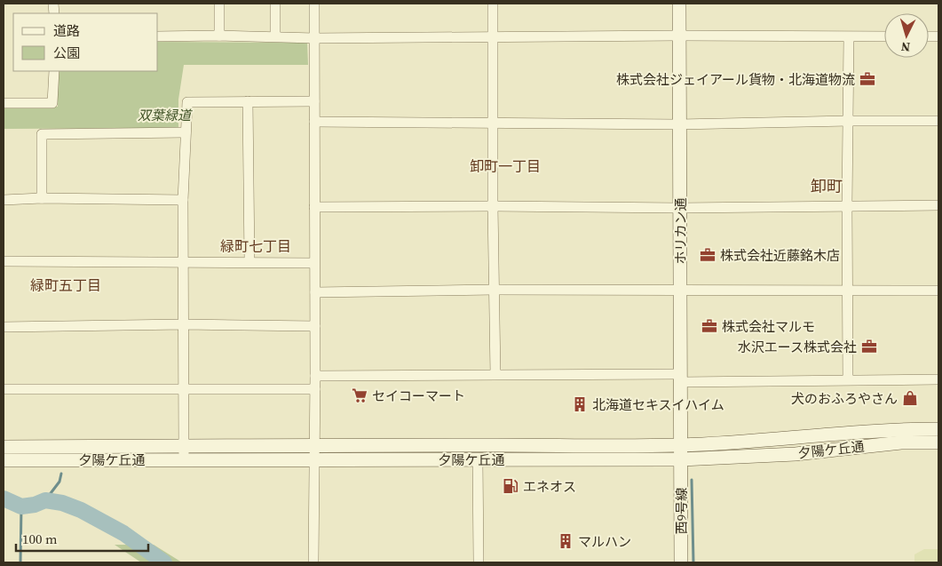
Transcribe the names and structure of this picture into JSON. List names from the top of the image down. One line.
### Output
{"streets":{"street":["ホリカン通","夕陽ケ丘通","西9号線"]},"crossings":[["ホリカン通","夕陽ケ丘通"],["ホリカン通","西9号線"],["夕陽ケ丘通","西9号線"]],"districts":["卸町一丁目","卸町","緑町七丁目","緑町五丁目"],"parks":["双葉緑道"],"places":{"office":["株式会社ジェイアール貨物・北海道物流","株式会社近藤銘木店","株式会社マルモ","水沢エース株式会社"],"supermarket":["セイコーマート"],"shop":["犬のおふろやさん"],"building":["北海道セキスイハイム","マルハン"],"fuel station":["エネオス"]},"legend":["道路","公園"],"scale_bar":"100 m","north":"bottom"}
